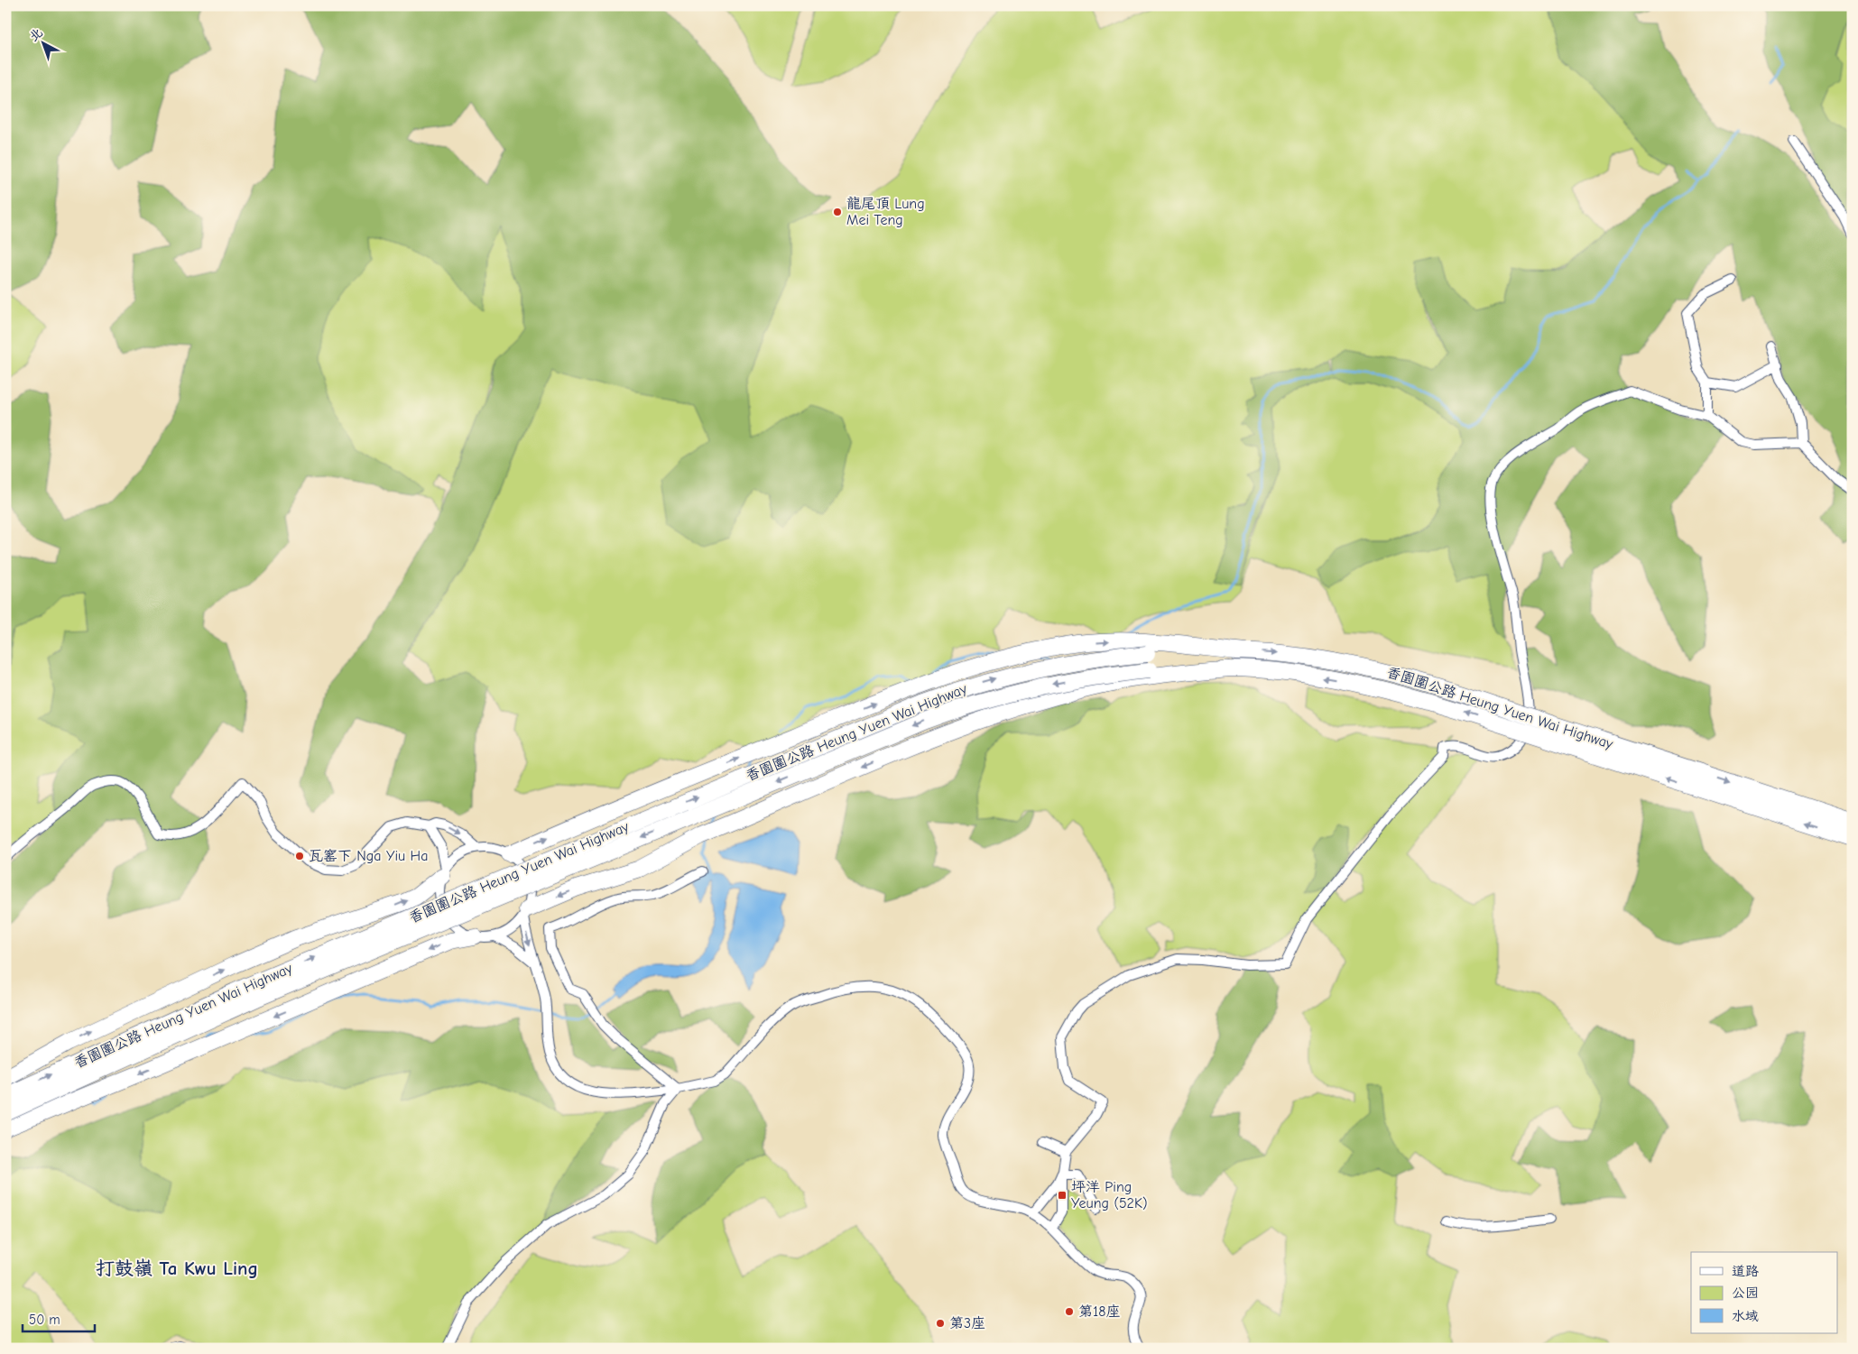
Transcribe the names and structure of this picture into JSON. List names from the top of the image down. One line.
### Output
{"streets":{"highway":["香園圍公路 Heung Yuen Wai Highway"]},"districts":["打鼓嶺 Ta Kwu Ling"],"places":{"other":["龍尾頂 Lung Mei Teng","瓦窰下 Nga Yiu Ha","第18座","第3座"],"transit":["坪洋 Ping Yeung (52K)"]},"legend":["道路","公园","水域"],"scale_bar":"50 m","north":"top left"}
